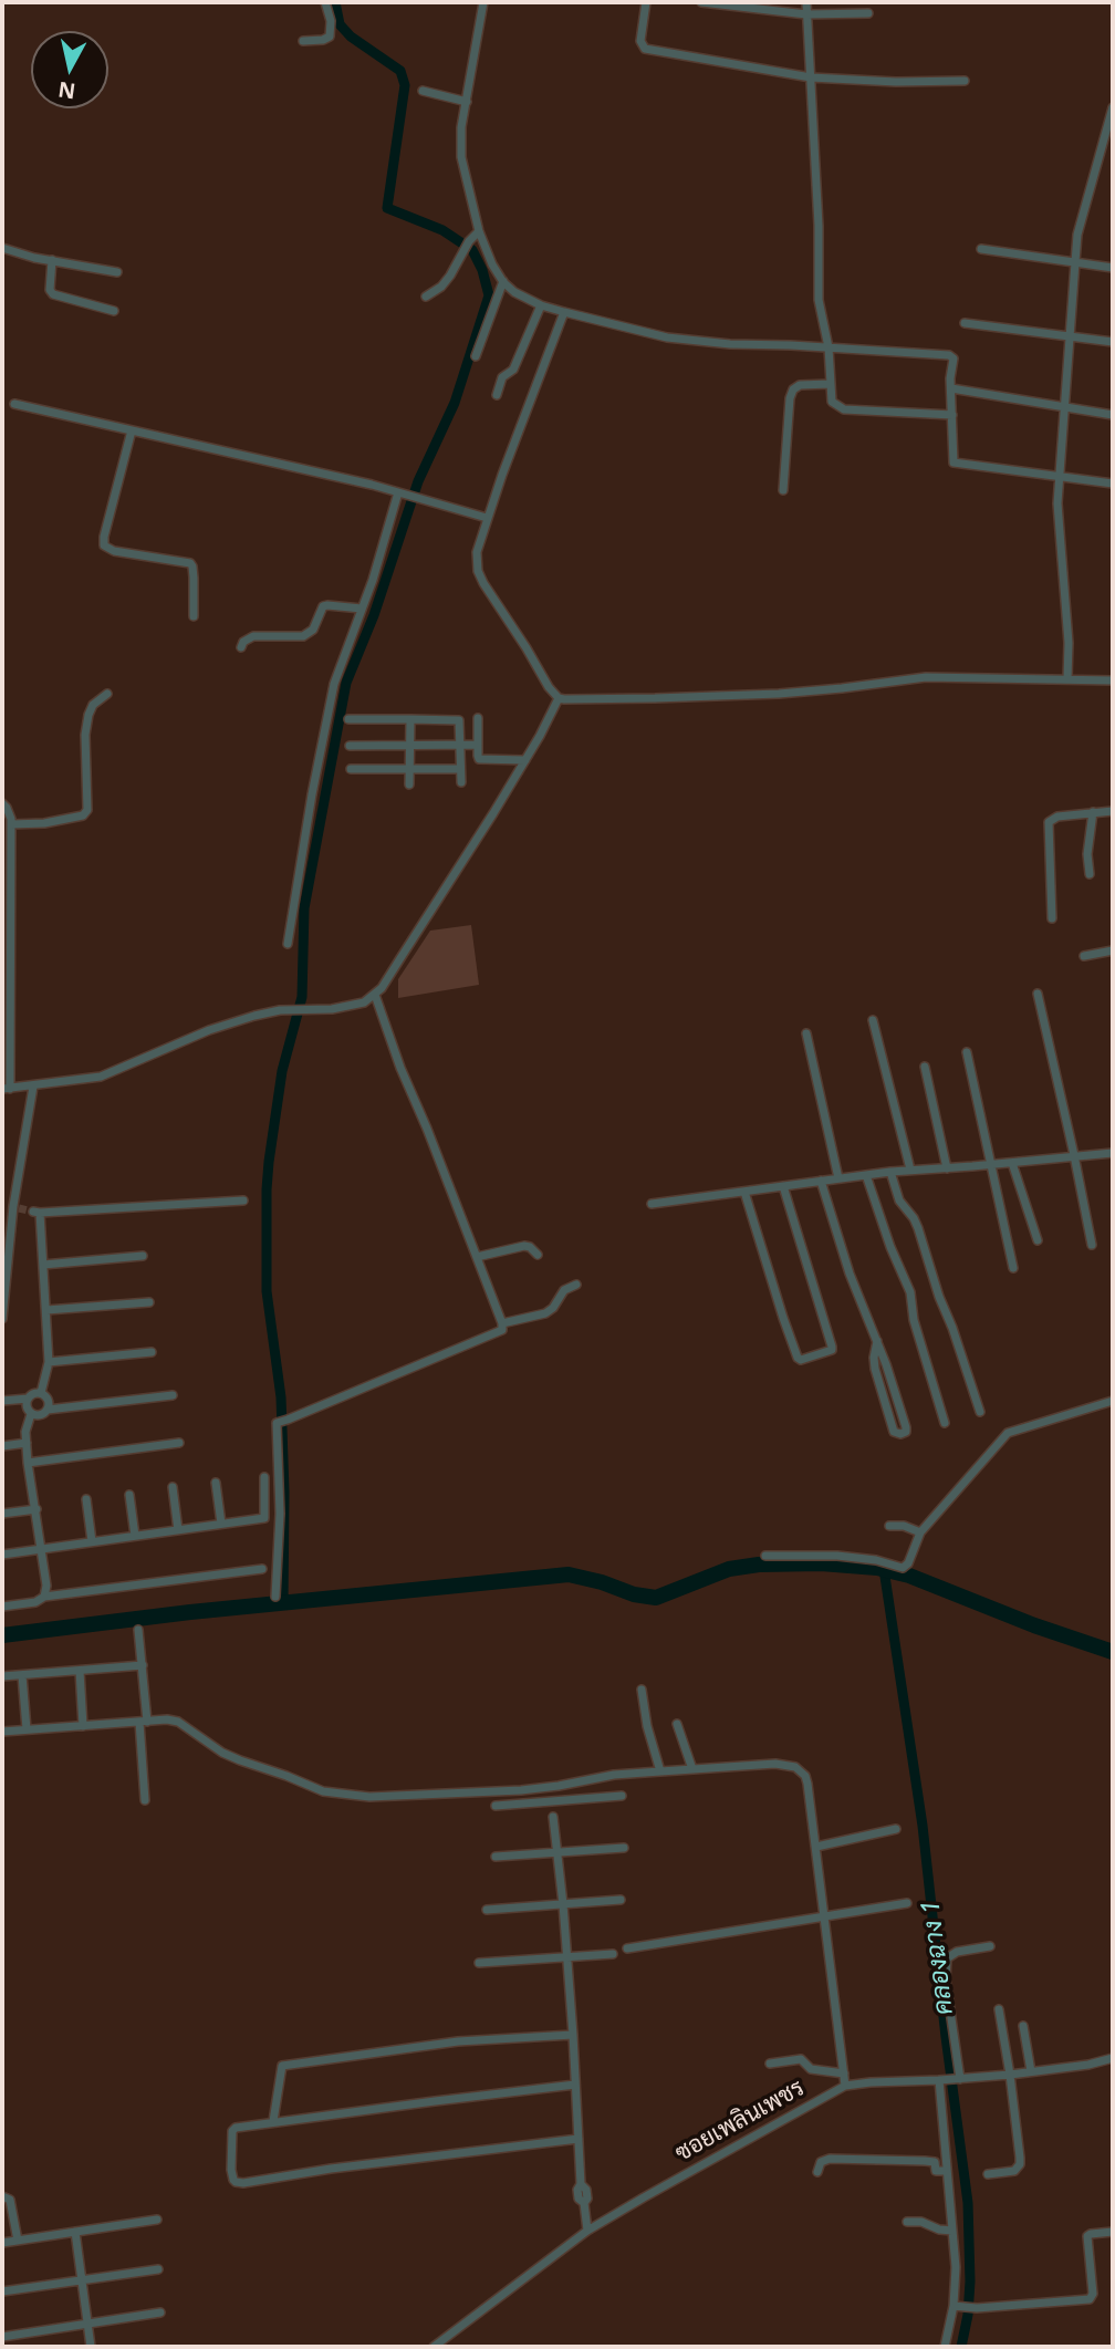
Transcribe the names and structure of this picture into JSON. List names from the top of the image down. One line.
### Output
{"streets":{"street":["ซอยเพลินเพชร"]},"water":["คลองฉาง 1"],"north":"bottom"}
